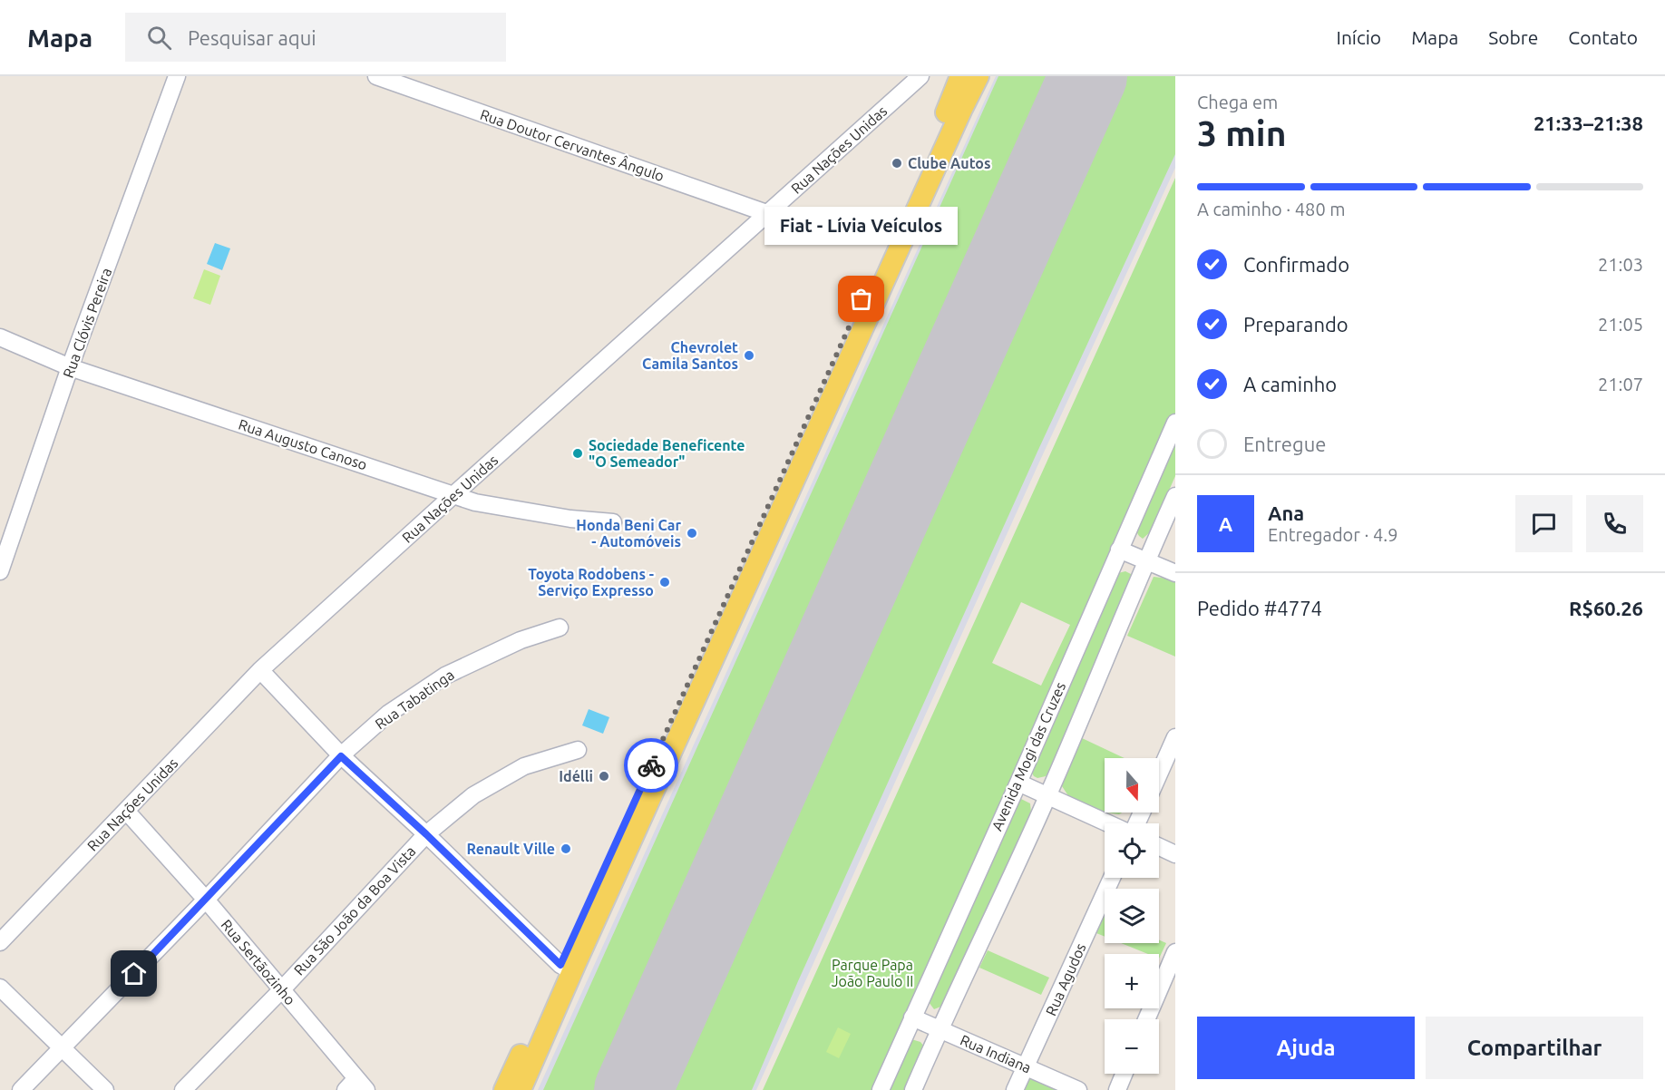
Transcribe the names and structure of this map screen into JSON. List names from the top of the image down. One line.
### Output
{"streets":{"street":["Rua Doutor Cervantes Ângulo","Rua Nações Unidas","Rua Clóvis Pereira","Rua Augusto Canoso","Rua Tabatinga","Avenida Mogi das Cruzes","Rua São João da Boa Vista","Rua Sertãozinho","Rua Agudos","Rua Indiana"]},"crossings":[["Rua Doutor Cervantes Ângulo","Rua Nações Unidas"],["Rua Nações Unidas","Rua Augusto Canoso"],["Rua Nações Unidas","Rua Sertãozinho"],["Rua Clóvis Pereira","Rua Augusto Canoso"],["Rua Tabatinga","Rua Sertãozinho"],["Avenida Mogi das Cruzes","Rua Indiana"],["Rua São João da Boa Vista","Rua Sertãozinho"],["Rua Agudos","Rua Indiana"]],"parks":["Parque Papa João Paulo II"],"places":["Clube Autos","Fiat - Lívia Veículos","Chevrolet Camila Santos","Sociedade Beneficente \"O Semeador\"","Honda Beni Car - Automóveis","Toyota Rodobens - Serviço Expresso","Idélli","Renault Ville"],"north":"bottom","page":{"header":"Mapa","search":"Pesquisar aqui","nav":["Início","Mapa","Sobre","Contato"],"heading":["3 min","Chega em","21:33–21:38"],"panel":["Ana","Entregador · 4.9","Pedido #4774","R$60.26"],"bar":"A caminho · 480 m","bubble":"Fiat - Lívia Veículos","list":[["Confirmado","21:03"],["Preparando","21:05"],["A caminho","21:07"],"Entregue"],"round":"A","map_buttons":["+","−"],"buttons":["Ajuda","Compartilhar"]}}
